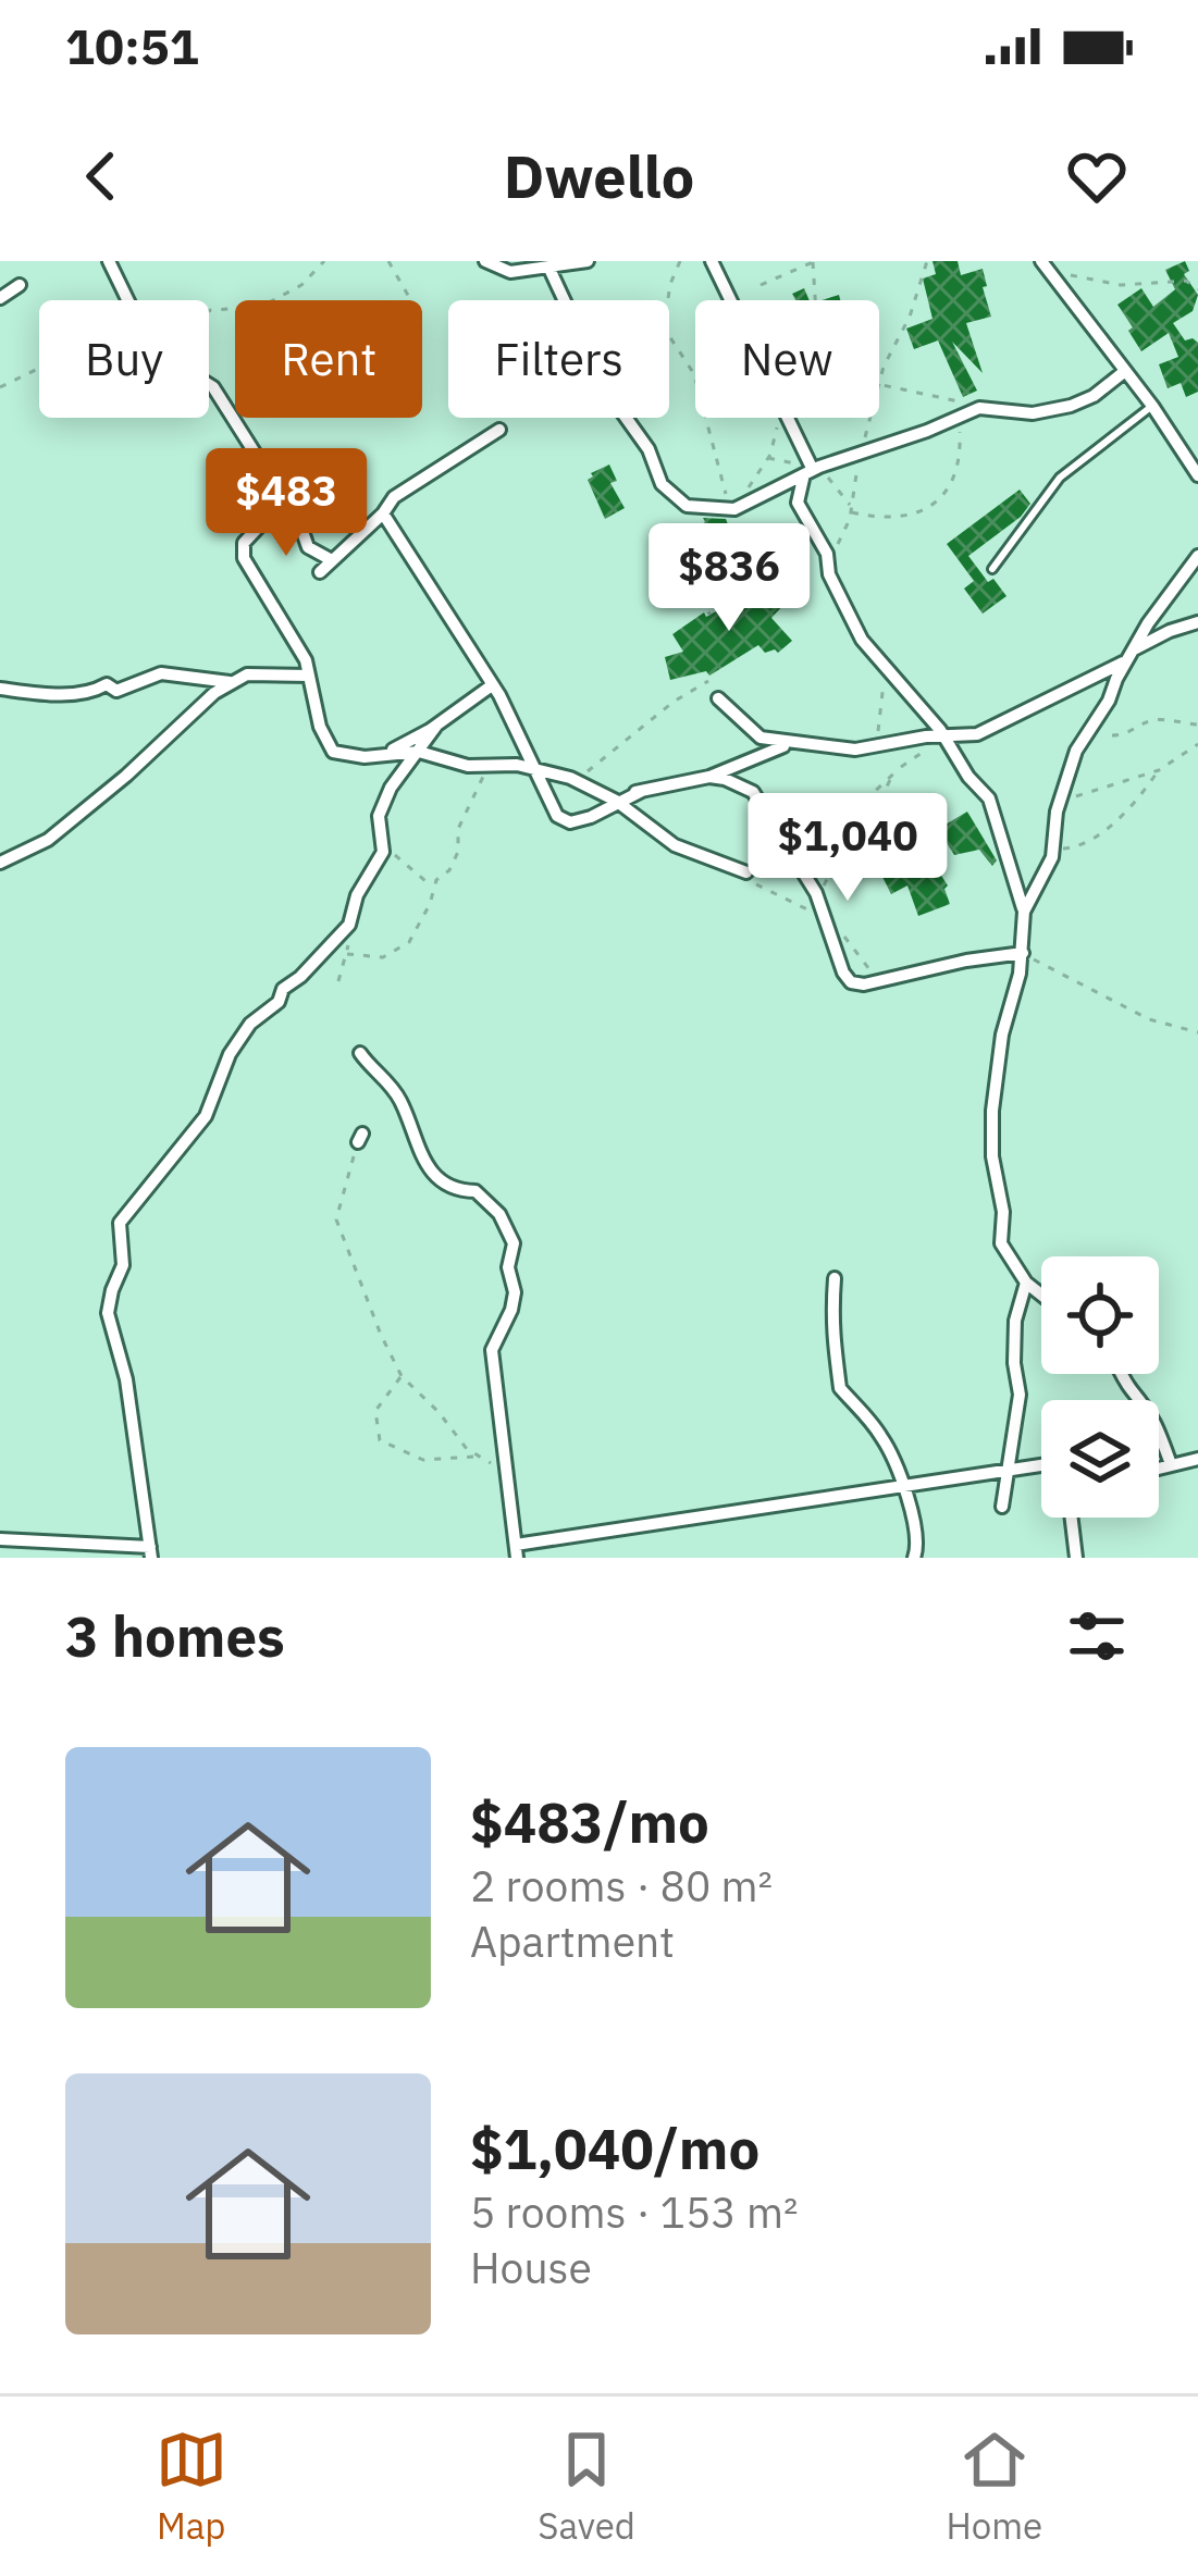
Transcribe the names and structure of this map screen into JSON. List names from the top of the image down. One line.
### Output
{"page":{"status":"10:51","header":"Dwello","chip":["Buy","Rent","Filters","New"],"price":["$483","$836","$1,040"],"heading":"3 homes","list":[{"name":"$483/mo","note":"2 rooms · 80 m² · Apartment"},{"name":"$1,040/mo","note":"5 rooms · 153 m² · House"}],"tabs":["Map","Saved","Home"]}}
